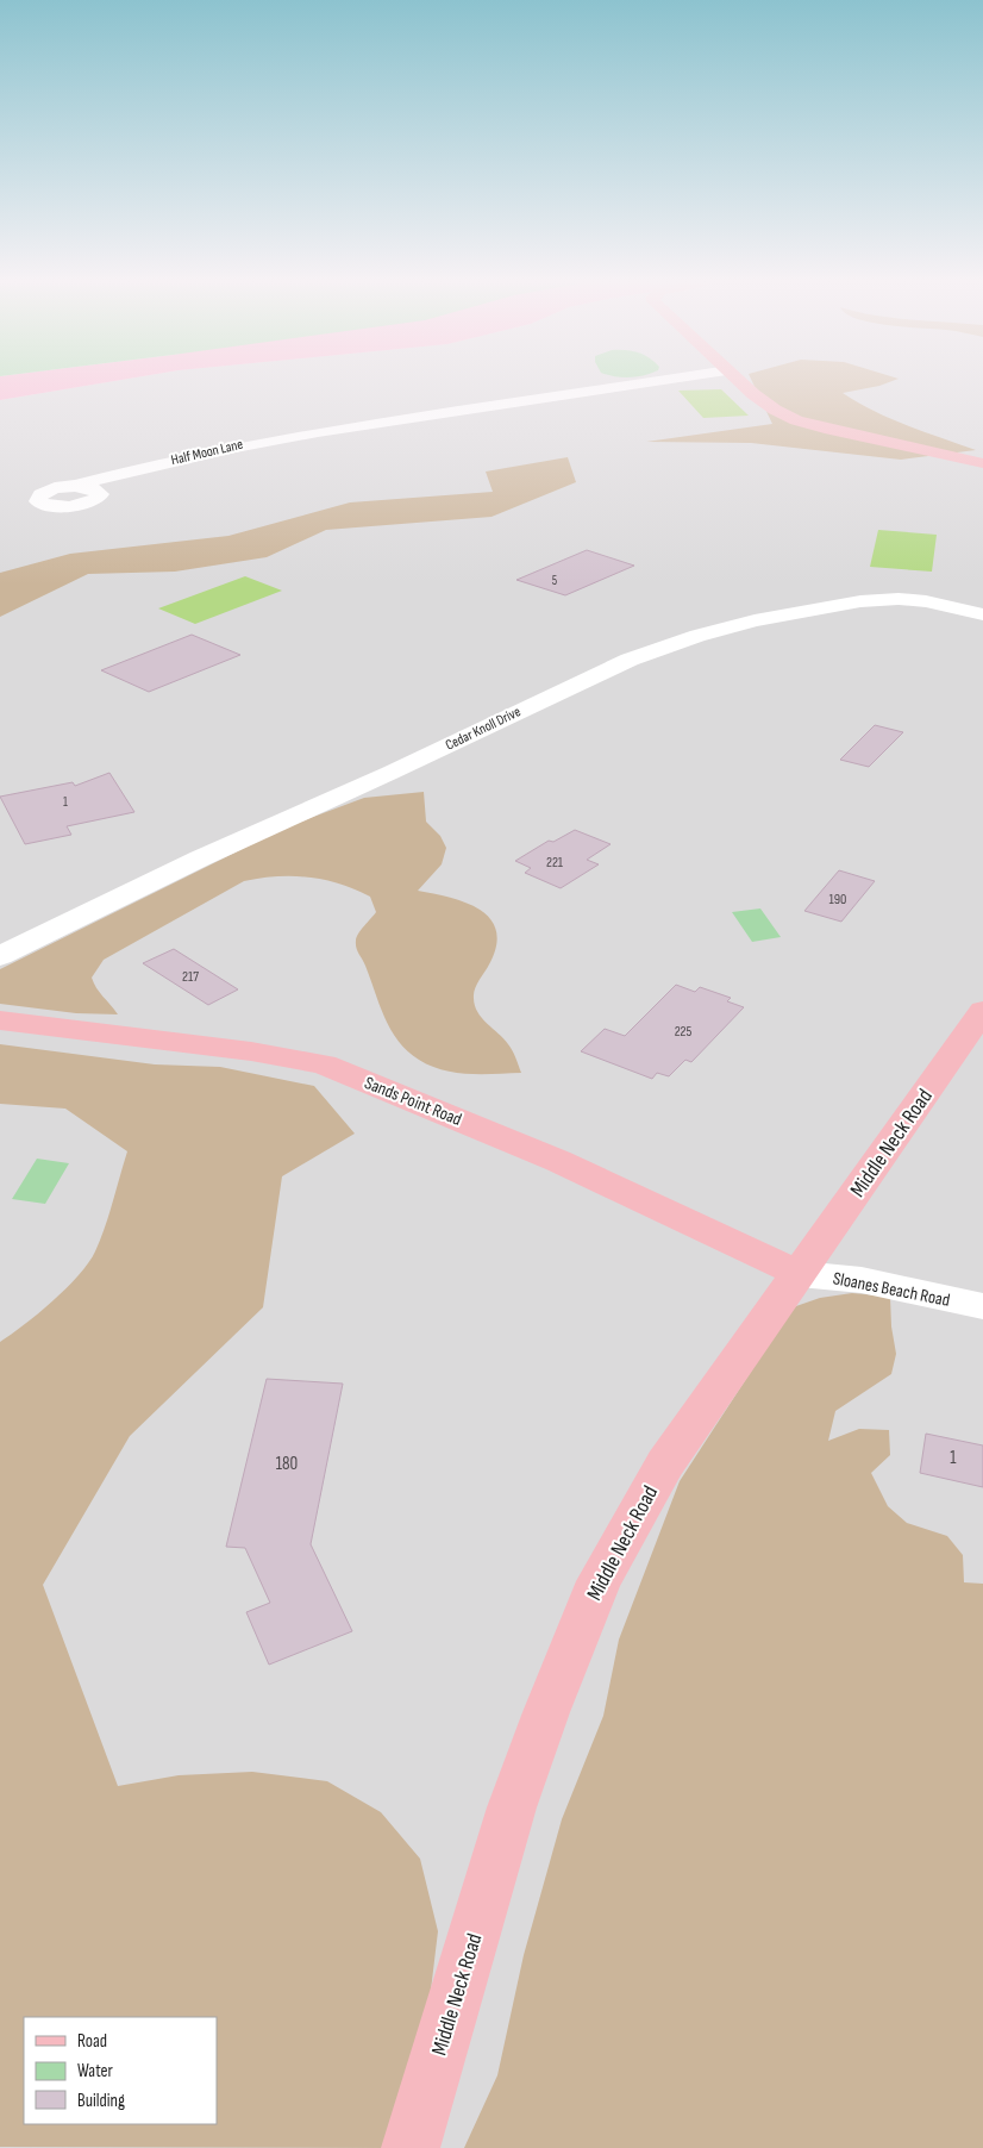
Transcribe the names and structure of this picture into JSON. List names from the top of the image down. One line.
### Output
{"streets":{"street":["Half Moon Lane","Cedar Knoll Drive","Sands Point Road","Middle Neck Road","Sloanes Beach Road"]},"crossings":[["Sands Point Road","Middle Neck Road"],["Sands Point Road","Sloanes Beach Road"],["Middle Neck Road","Sloanes Beach Road"]],"house_numbers":["5","1","221","190","217","225","1","180"],"legend":["Road","Water","Building"]}
